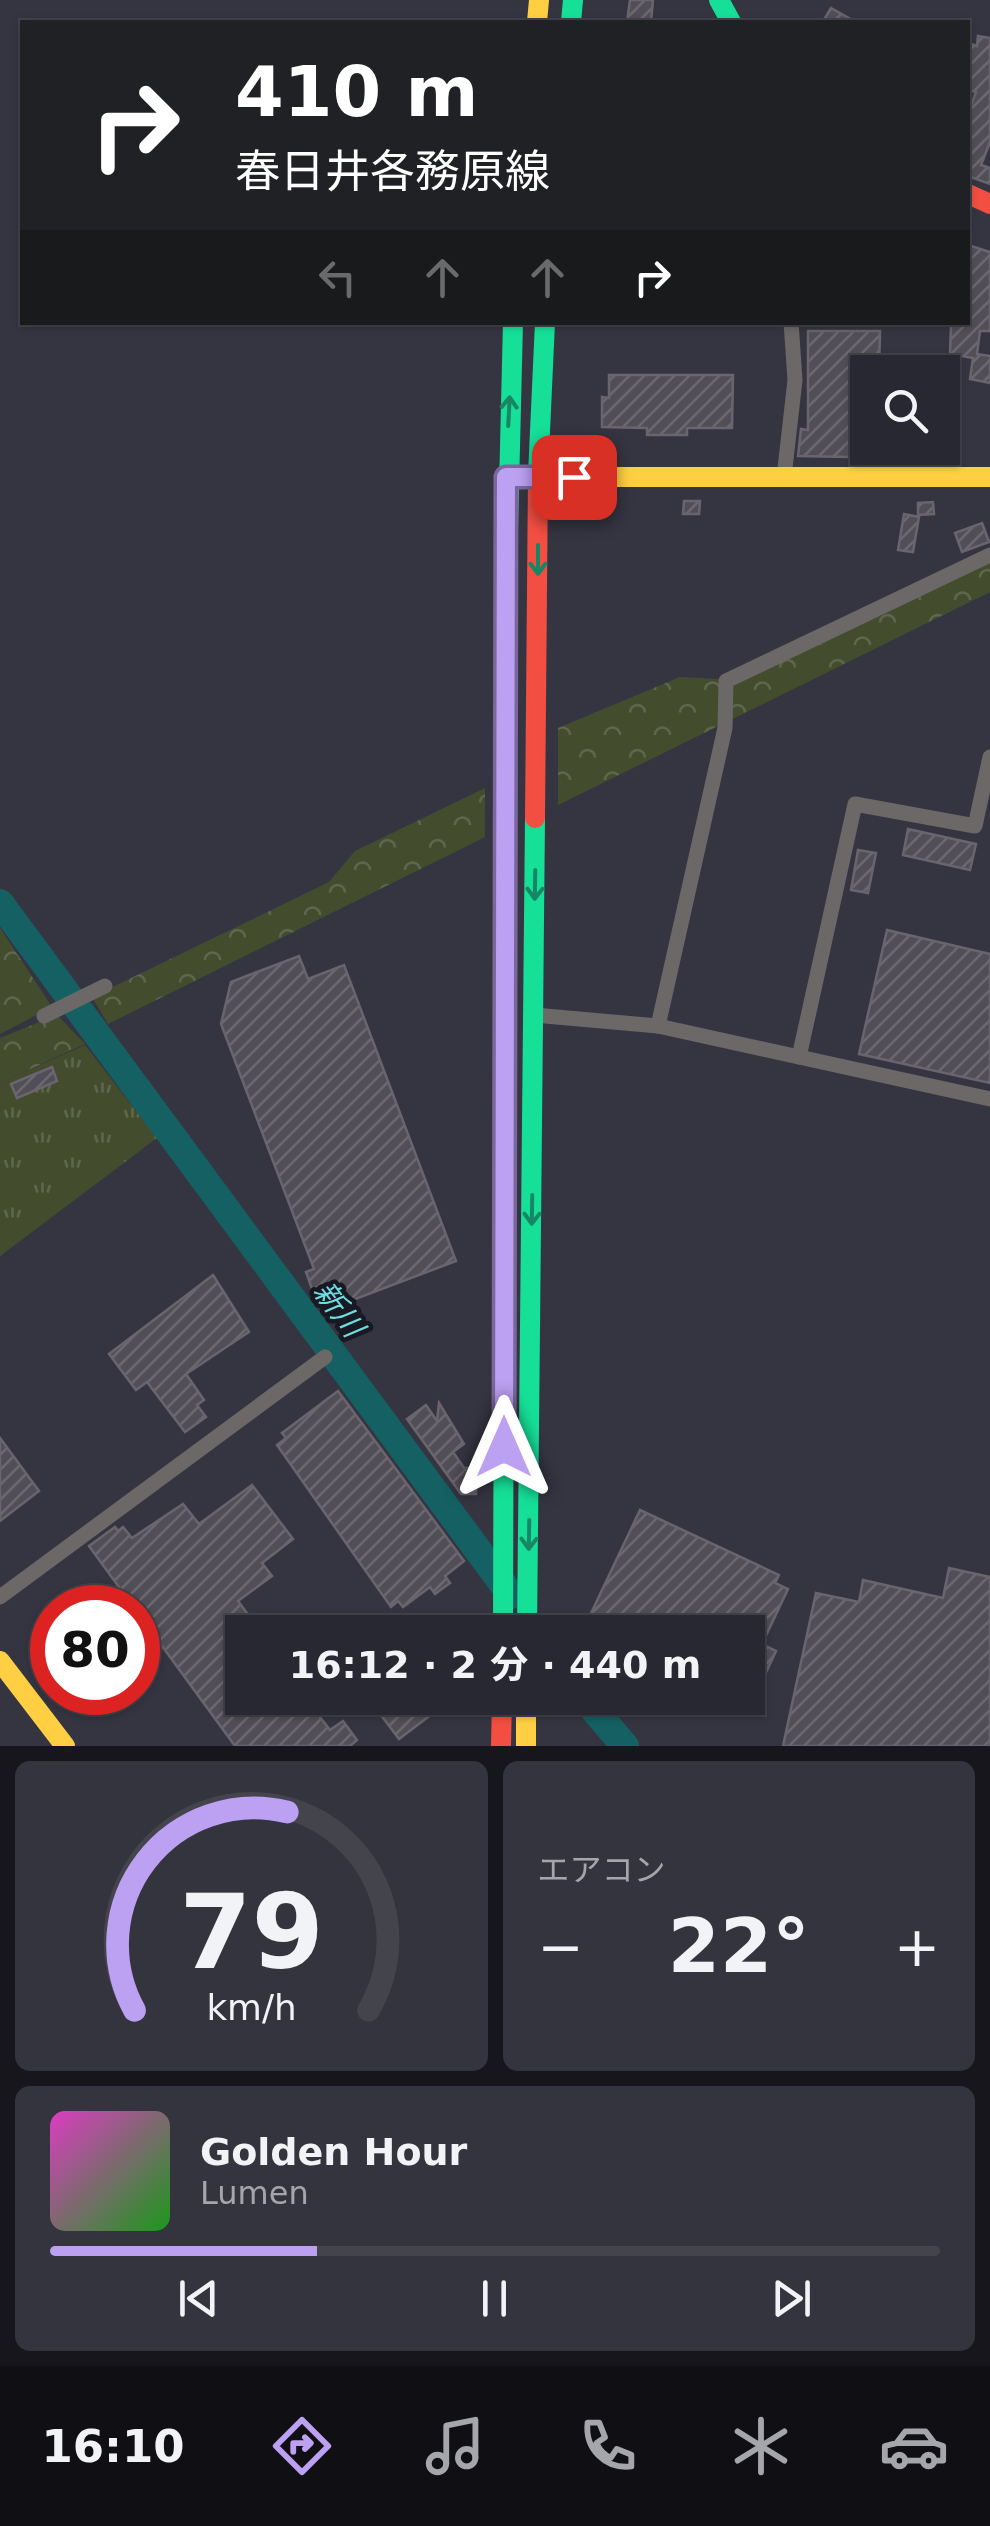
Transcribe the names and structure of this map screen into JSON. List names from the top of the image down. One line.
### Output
{"water":["新川"],"page":{"turn":["410 m","春日井各務原線"],"limit":"80","trip":"16:12 · 2 分 · 440 m","tile":"エアコン","heat":["−","22°","+"],"song":["Golden Hour","Lumen"],"tabs":"16:10","gauge":["79","km/h"]}}
